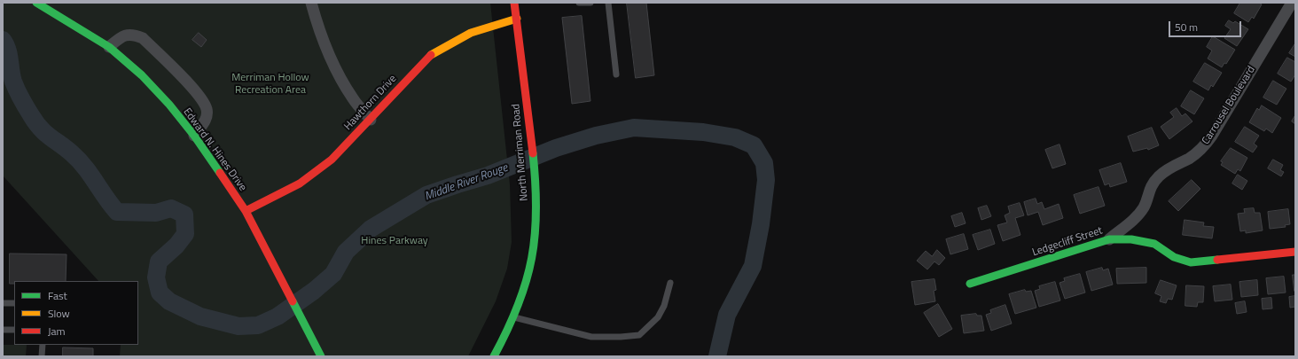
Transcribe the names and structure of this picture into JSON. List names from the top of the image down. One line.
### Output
{"streets":{"street":["Hawthorn Drive","Carrousel Boulevard","Edward N. Hines Drive","North Merriman Road","Ledgecliff Street"]},"crossings":[["Hawthorn Drive","Edward N. Hines Drive"],["Hawthorn Drive","North Merriman Road"],["Carrousel Boulevard","Ledgecliff Street"]],"water":["Middle River Rouge"],"parks":["Merriman Hollow Recreation Area","Hines Parkway"],"legend":["Fast","Slow","Jam"],"scale_bar":"50 m"}
